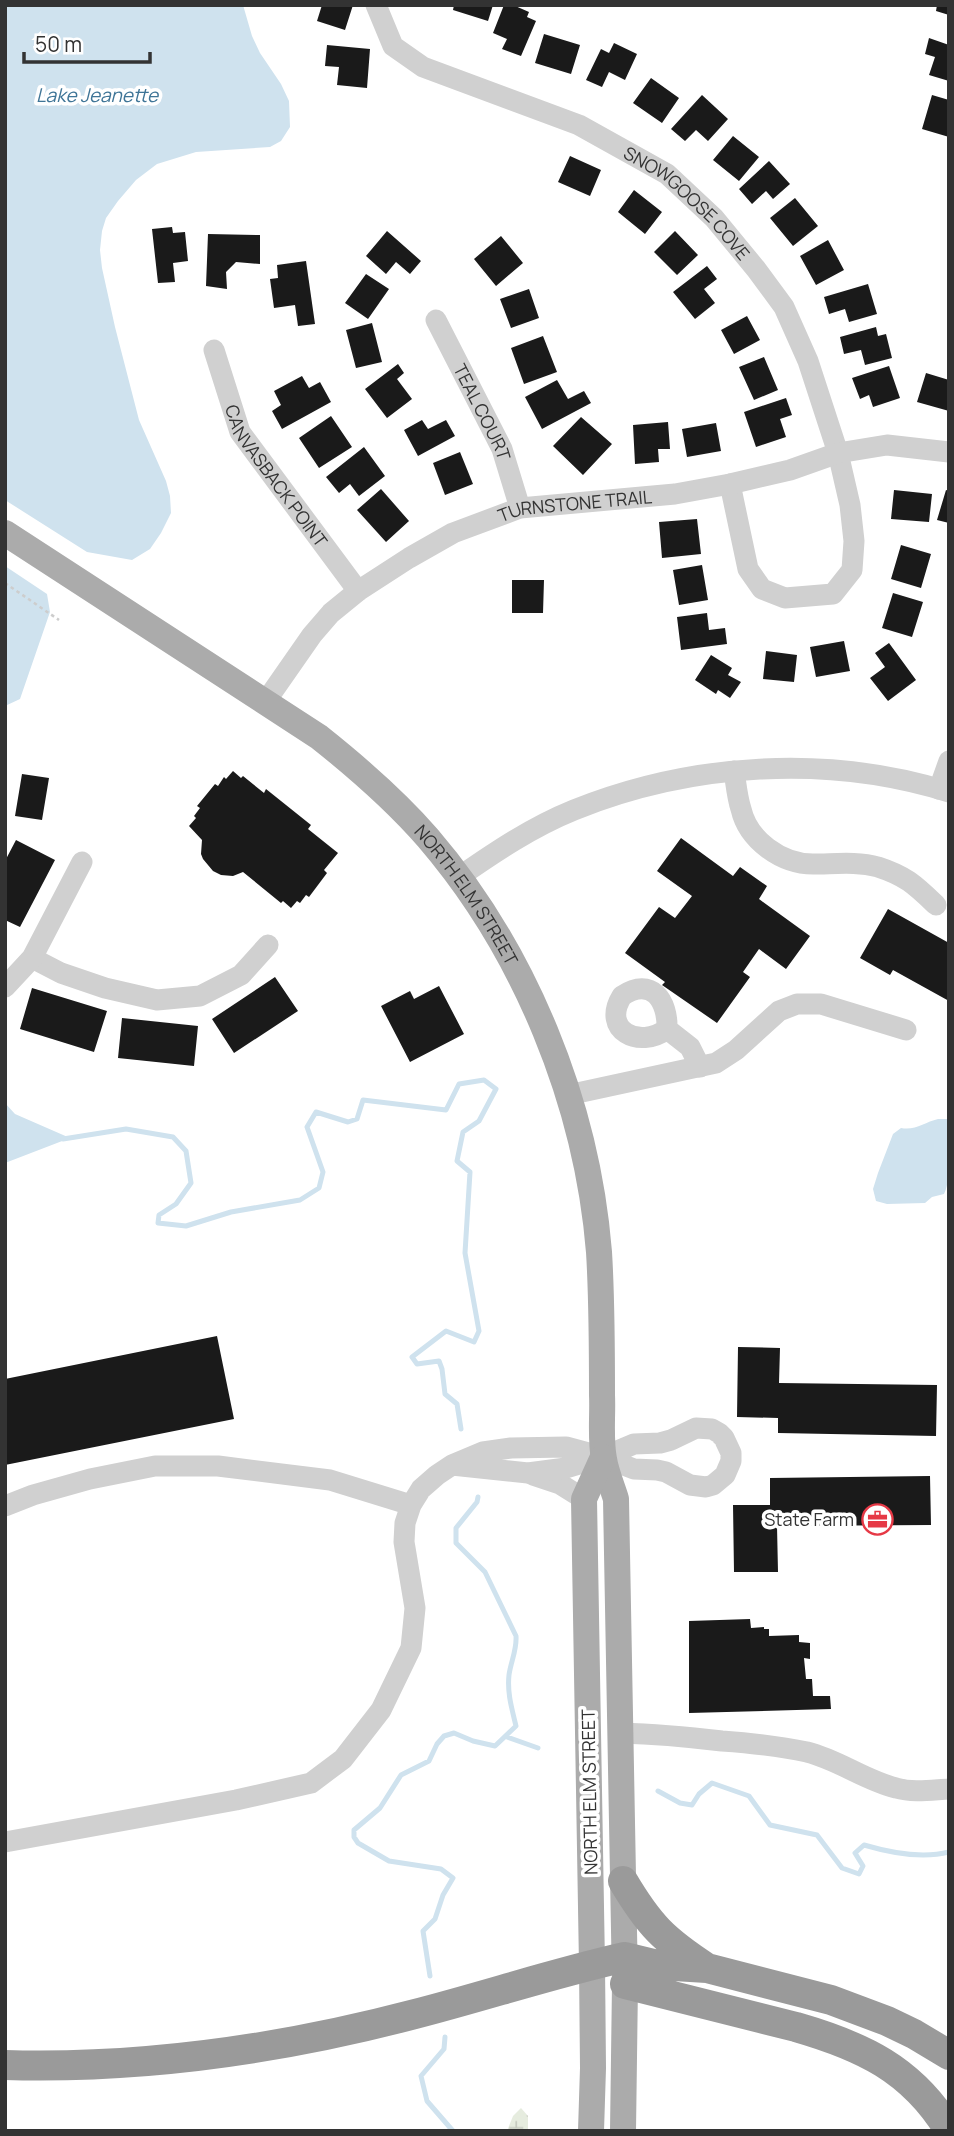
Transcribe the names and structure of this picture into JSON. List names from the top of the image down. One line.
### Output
{"streets":{"main road":["NORTH ELM STREET"],"street":["SNOWGOOSE COVE","TEAL COURT","CANVASBACK POINT","TURNSTONE TRAIL"]},"crossings":[["SNOWGOOSE COVE","TURNSTONE TRAIL"],["TEAL COURT","TURNSTONE TRAIL"],["CANVASBACK POINT","TURNSTONE TRAIL"],["TURNSTONE TRAIL","NORTH ELM STREET"]],"water":["Lake Jeanette"],"places":{"office":["State Farm"]},"scale_bar":"50 m"}
